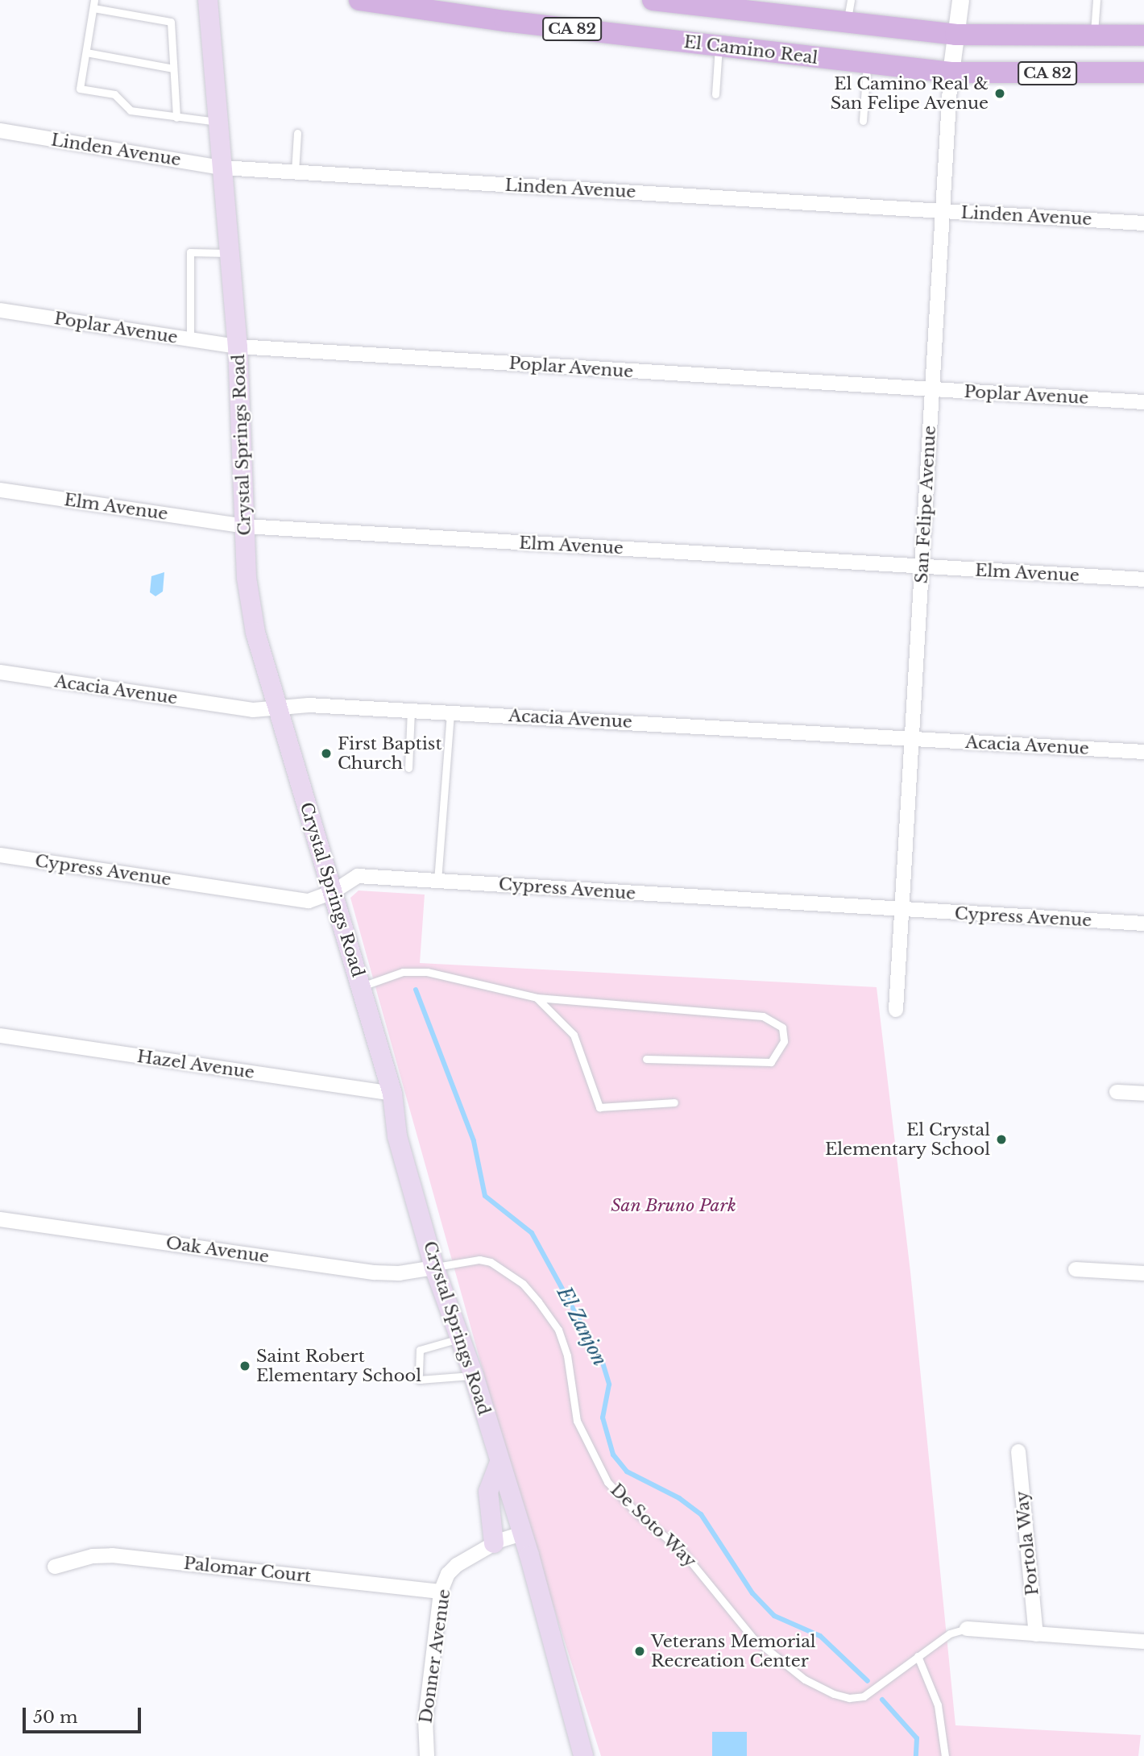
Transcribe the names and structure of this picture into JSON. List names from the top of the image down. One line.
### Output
{"streets":{"main road":["CA 82","El Camino Real","Crystal Springs Road"],"street":["Linden Avenue","Poplar Avenue","San Felipe Avenue","Elm Avenue","Acacia Avenue","Cypress Avenue","Hazel Avenue","Oak Avenue","De Soto Way","Portola Way","Palomar Court","Donner Avenue"]},"crossings":[["CA 82","San Felipe Avenue"],["El Camino Real","San Felipe Avenue"],["Linden Avenue","Crystal Springs Road"],["Linden Avenue","San Felipe Avenue"],["Poplar Avenue","Crystal Springs Road"],["Poplar Avenue","San Felipe Avenue"],["Crystal Springs Road","Elm Avenue"],["Crystal Springs Road","Acacia Avenue"],["Crystal Springs Road","Cypress Avenue"],["Crystal Springs Road","Hazel Avenue"],["Crystal Springs Road","Oak Avenue"],["Crystal Springs Road","De Soto Way"],["Crystal Springs Road","Donner Avenue"],["San Felipe Avenue","Elm Avenue"],["San Felipe Avenue","Acacia Avenue"],["San Felipe Avenue","Cypress Avenue"],["Oak Avenue","De Soto Way"],["De Soto Way","Portola Way"],["Palomar Court","Donner Avenue"]],"water":["El Zanjon"],"parks":["San Bruno Park"],"places":["El Camino Real & San Felipe Avenue","First Baptist Church","El Crystal Elementary School","Saint Robert Elementary School","Veterans Memorial Recreation Center"],"scale_bar":"50 m"}
